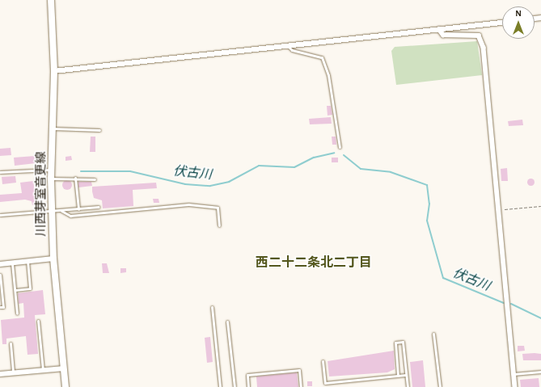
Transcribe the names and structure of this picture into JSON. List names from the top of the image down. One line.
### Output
{"streets":{"main road":["川西芽室音更線"]},"districts":["西二十二条北二丁目"],"water":["伏古川"],"north":"top"}
